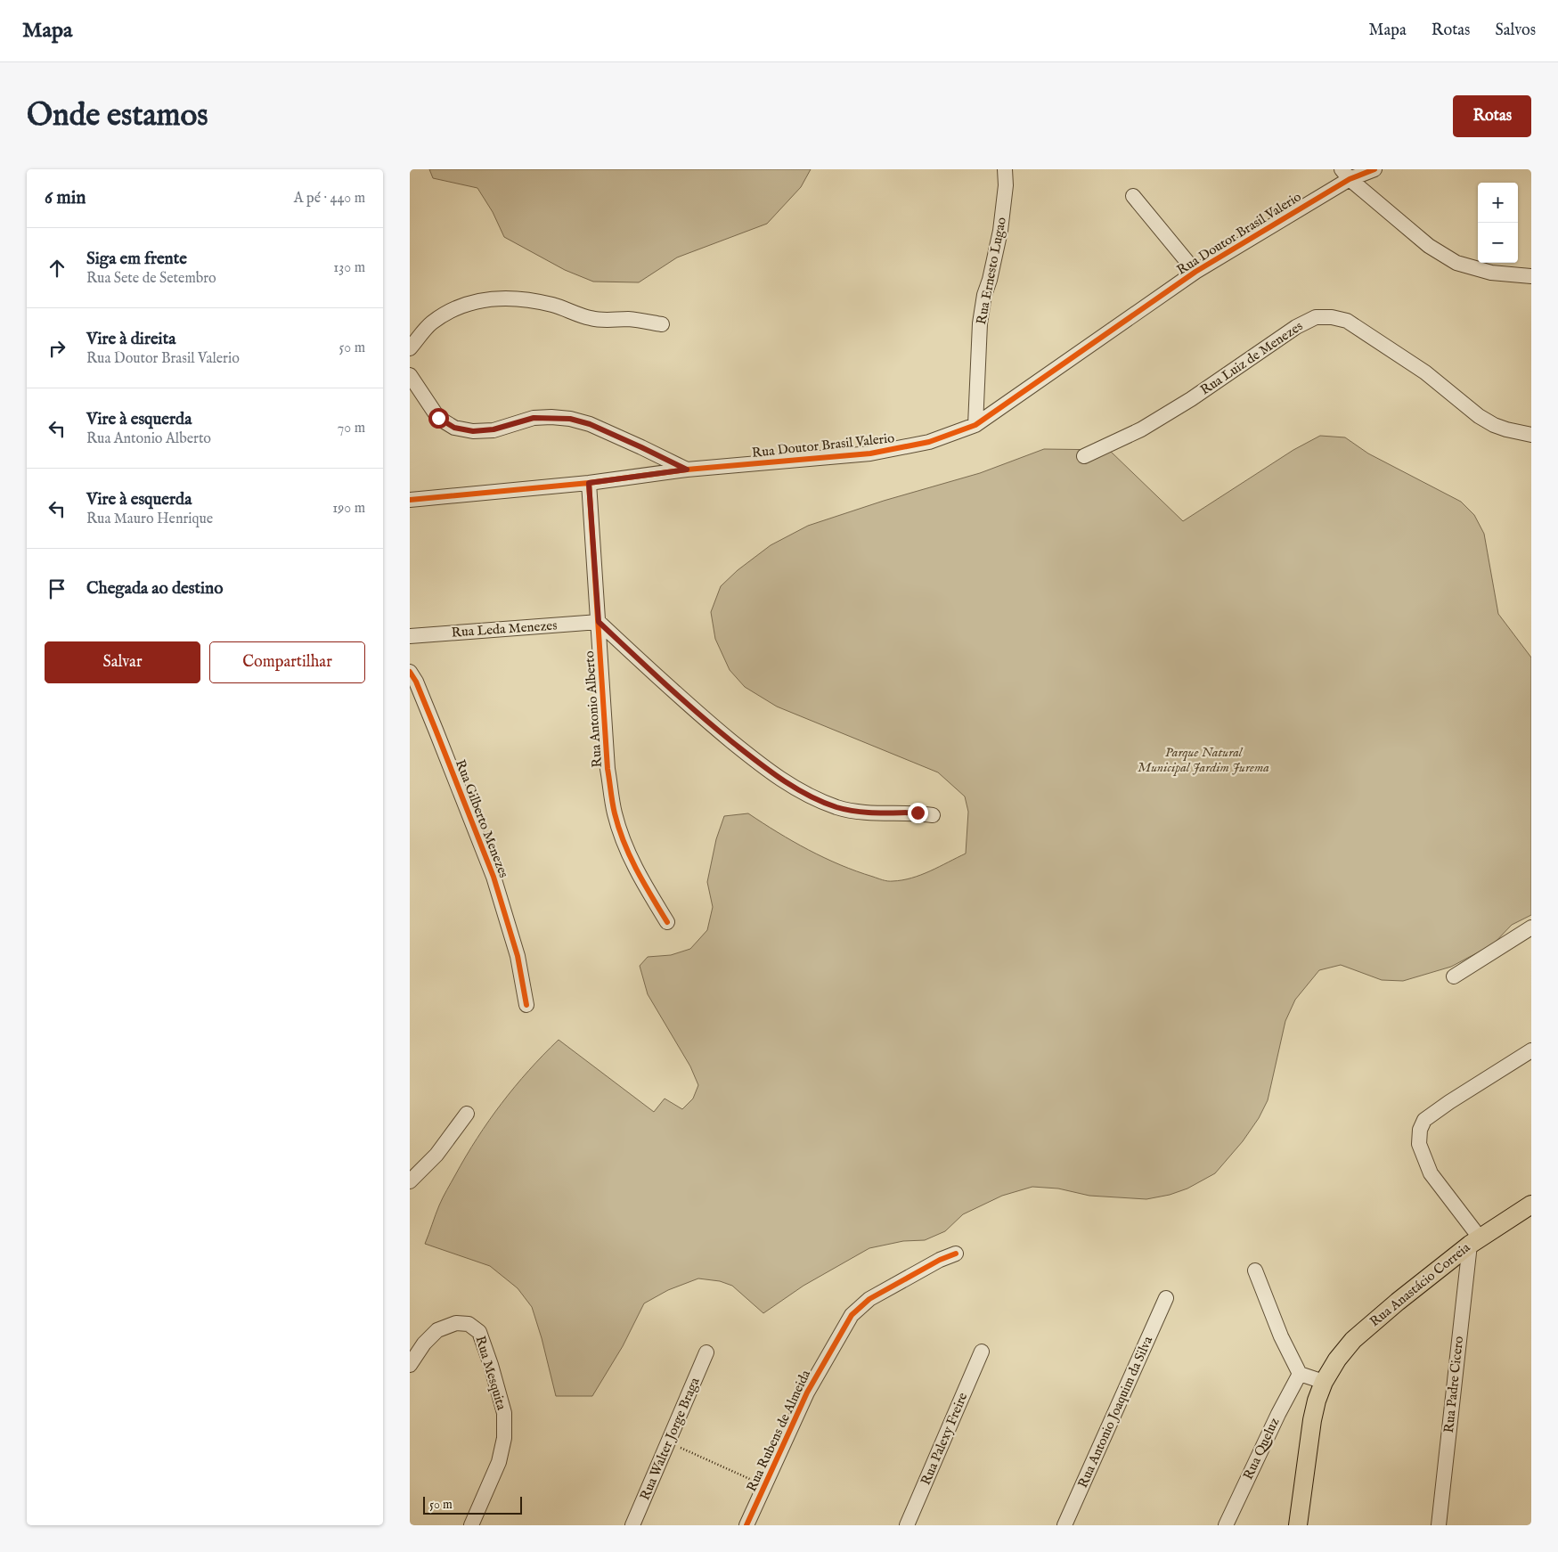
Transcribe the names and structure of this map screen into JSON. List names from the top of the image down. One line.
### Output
{"streets":{"main road":["Rua Anastácio Correia"],"street":["Rua Doutor Brasil Valerio","Rua Ernesto Lugao","Rua Luiz de Menezes","Rua Leda Menezes","Rua Antonio Alberto","Rua Gilberto Menezes","Rua Mesquita","Rua Padre Cicero","Rua Antonio Joaquim da Silva","Rua Rubens de Almeida","Rua Walter Jorge Braga","Rua Palexy Freire","Rua Queluz"]},"crossings":[["Rua Doutor Brasil Valerio","Rua Ernesto Lugao"],["Rua Doutor Brasil Valerio","Rua Antonio Alberto"],["Rua Leda Menezes","Rua Antonio Alberto"],["Rua Anastácio Correia","Rua Padre Cicero"]],"parks":["Parque Natural Municipal Jardim Jurema"],"scale_bar":"50 m","page":{"header":"Mapa","nav":["Mapa","Rotas","Salvos"],"buttons":["Rotas",["Salvar","Compartilhar"]],"title":"Onde estamos","heading":["6 min","A pé · 440 m"],"map_buttons":["+","−"],"list":[["Siga em frente","Rua Sete de Setembro","130 m"],["Vire à direita","Rua Doutor Brasil Valerio","50 m"],["Vire à esquerda","Rua Antonio Alberto","70 m"],["Vire à esquerda","Rua Mauro Henrique","190 m"],"Chegada ao destino"],"scale":"50 m"}}
